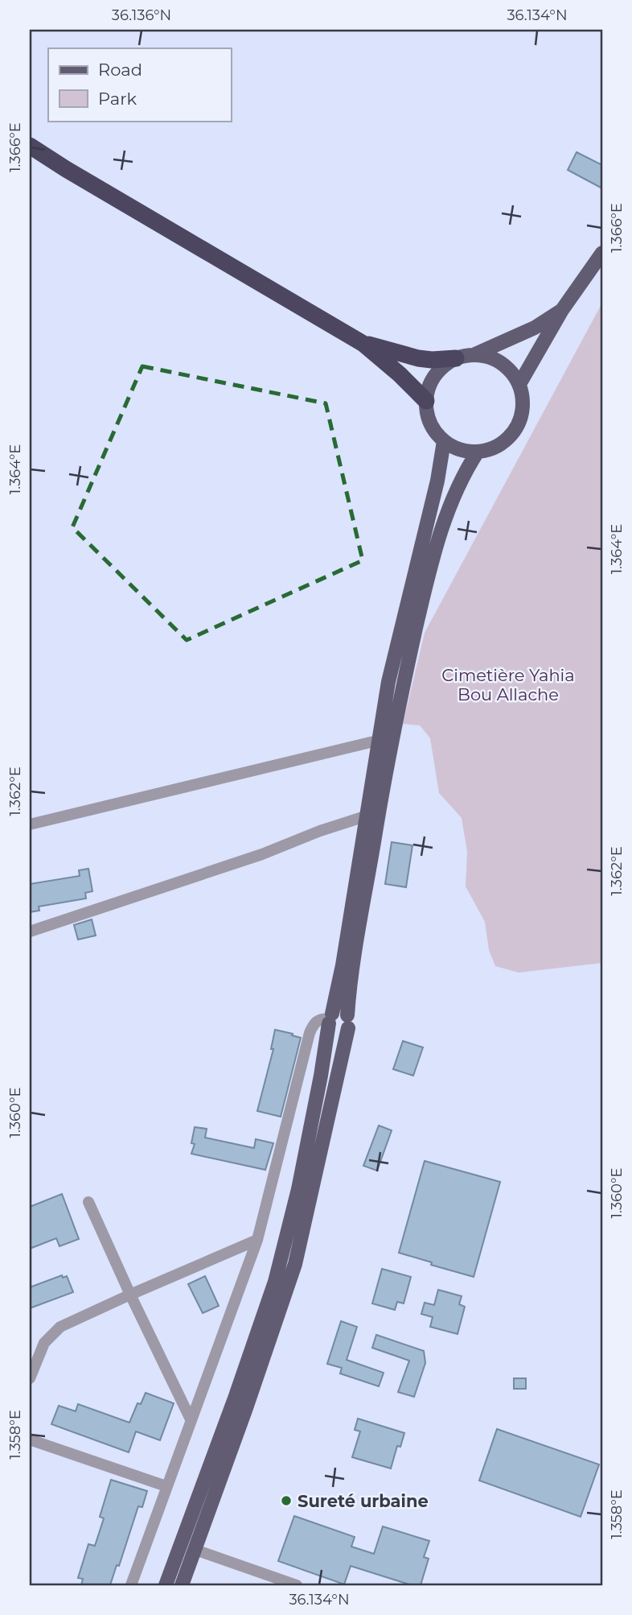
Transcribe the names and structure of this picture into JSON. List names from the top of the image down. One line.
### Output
{"parks":["Cimetière Yahia Bou Allache"],"places":["Sureté urbaine"],"legend":["Road","Park"],"coordinates":["36.136°N","36.134°N","1.366°E","1.364°E","1.362°E","1.360°E","1.358°E"]}
